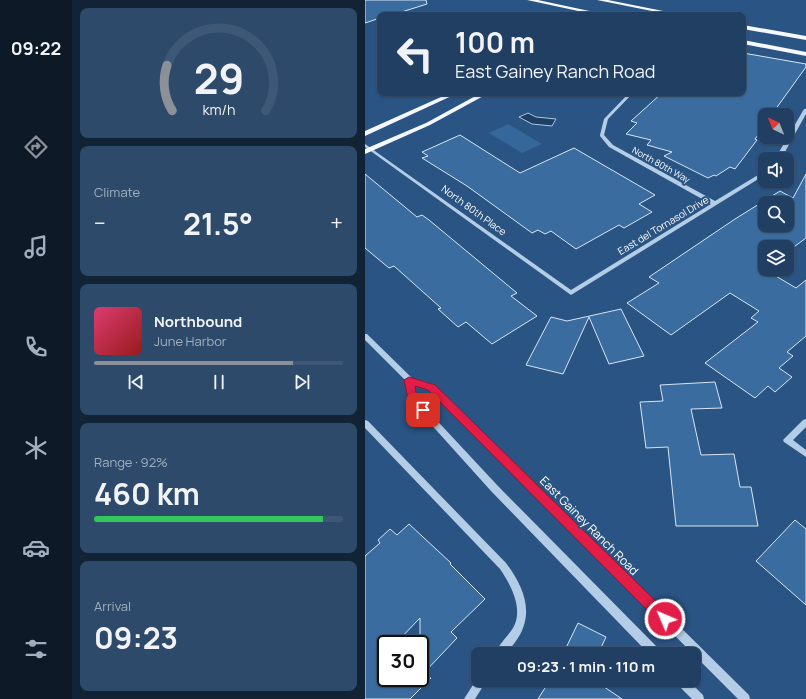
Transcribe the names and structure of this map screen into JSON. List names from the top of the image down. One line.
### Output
{"streets":{"street":["North 80th Way","North 80th Place","East del Tornasol Drive","East Gainey Ranch Road"]},"crossings":[["North 80th Way","East del Tornasol Drive"],["North 80th Place","East del Tornasol Drive"]],"north":"top left","page":{"tabs":"09:22","turn":["100 m","East Gainey Ranch Road"],"tile":["Climate",["Range · 92%","460 km"],["Arrival","09:23"]],"heat":["−","21.5°","+"],"song":["Northbound","June Harbor"],"limit":"30","trip":"09:23 · 1 min · 110 m","gauge":["29","km/h"]}}
